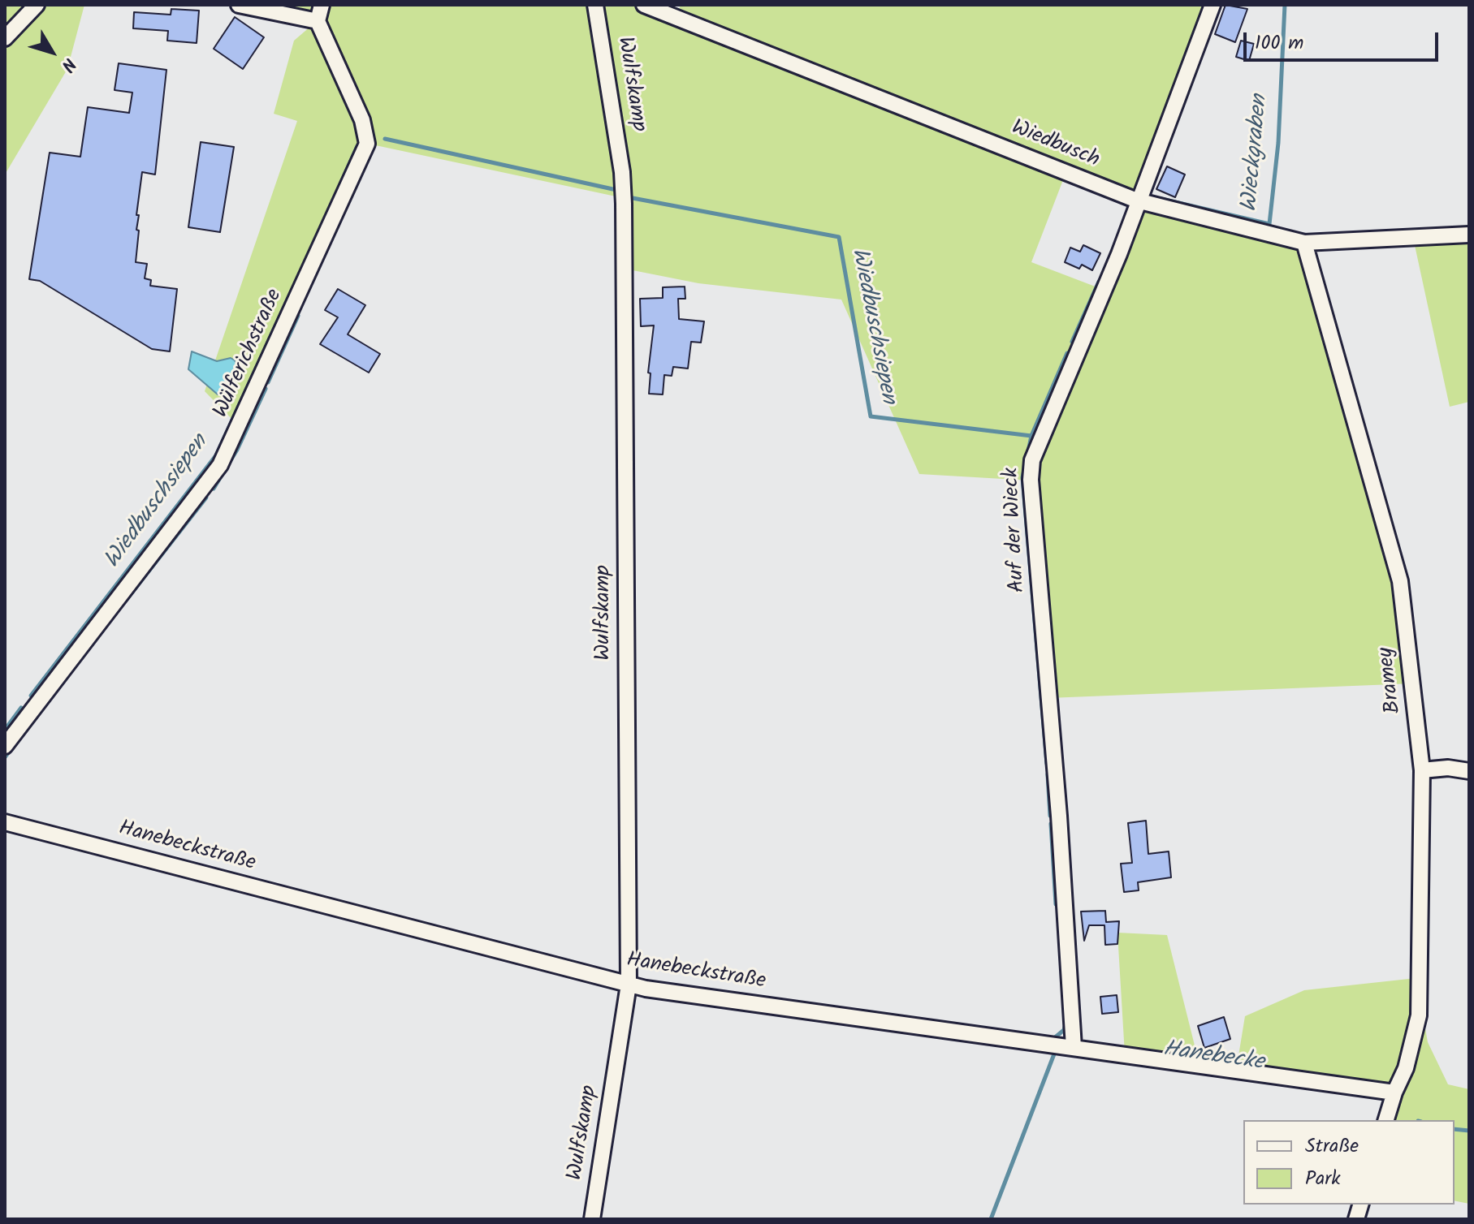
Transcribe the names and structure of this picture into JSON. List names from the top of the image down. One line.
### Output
{"streets":{"street":["Wulfskamp","Wiedbusch","Wülferichstraße","Auf der Wieck","Bramey","Hanebeckstraße"]},"crossings":[["Wulfskamp","Hanebeckstraße"],["Wiedbusch","Auf der Wieck"],["Wiedbusch","Bramey"],["Auf der Wieck","Hanebeckstraße"],["Bramey","Hanebeckstraße"]],"water":["Wieckgraben","Wiedbuschsiepen","Hanebecke"],"legend":["Straße","Park"],"scale_bar":"100 m","north":"bottom right"}
